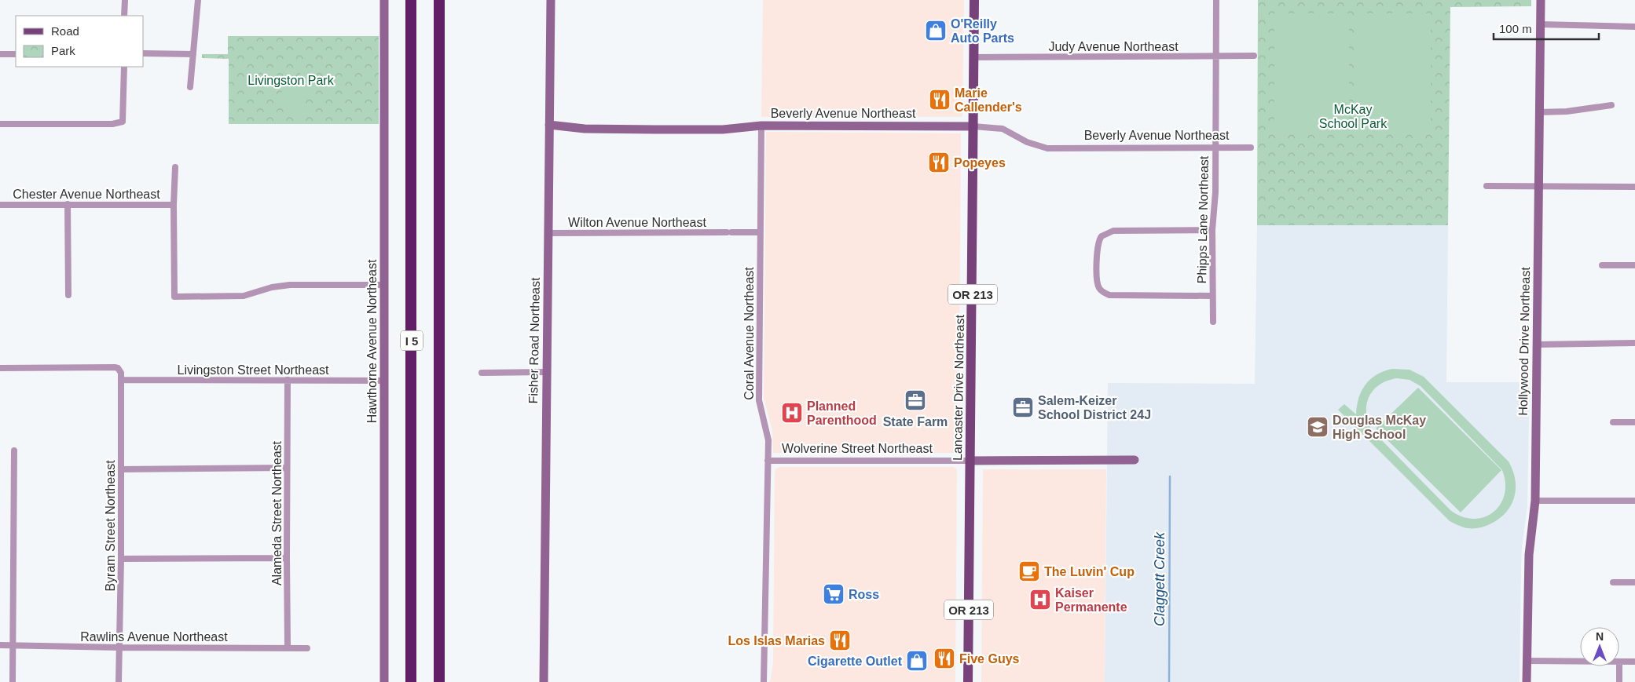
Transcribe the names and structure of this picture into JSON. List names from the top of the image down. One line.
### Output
{"streets":{"highway":["I 5"],"main road":["OR 213","Lancaster Drive Northeast"],"street":["Judy Avenue Northeast","Beverly Avenue Northeast","Chester Avenue Northeast","Phipps Lane Northeast","Wilton Avenue Northeast","Coral Avenue Northeast","Fisher Road Northeast","Hawthorne Avenue Northeast","Hollywood Drive Northeast","Livingston Street Northeast","Wolverine Street Northeast","Alameda Street Northeast","Byram Street Northeast","Rawlins Avenue Northeast"]},"crossings":[["Judy Avenue Northeast","Phipps Lane Northeast"],["Judy Avenue Northeast","Lancaster Drive Northeast"],["Beverly Avenue Northeast","Phipps Lane Northeast"],["Beverly Avenue Northeast","Coral Avenue Northeast"],["Beverly Avenue Northeast","Fisher Road Northeast"],["Beverly Avenue Northeast","Lancaster Drive Northeast"],["Wilton Avenue Northeast","Coral Avenue Northeast"],["Wilton Avenue Northeast","Fisher Road Northeast"],["Coral Avenue Northeast","Wolverine Street Northeast"],["Hawthorne Avenue Northeast","Livingston Street Northeast"],["Livingston Street Northeast","Alameda Street Northeast"],["Livingston Street Northeast","Byram Street Northeast"],["Lancaster Drive Northeast","Wolverine Street Northeast"],["Alameda Street Northeast","Rawlins Avenue Northeast"],["Byram Street Northeast","Rawlins Avenue Northeast"]],"water":["Claggett Creek"],"parks":["Livingston Park","McKay School Park"],"places":{"shop":["O'Reilly Auto Parts","Cigarette Outlet"],"restaurant":["Marie Callender's","Popeyes","Los Islas Marias","Five Guys"],"office":["State Farm","Salem-Keizer School District 24J"],"hospital":["Planned Parenthood","Kaiser Permanente"],"school or university":["Douglas McKay High School"],"cafe":["The Luvin' Cup"],"supermarket":["Ross"]},"legend":["Road","Park"],"scale_bar":"100 m","north":"top"}
